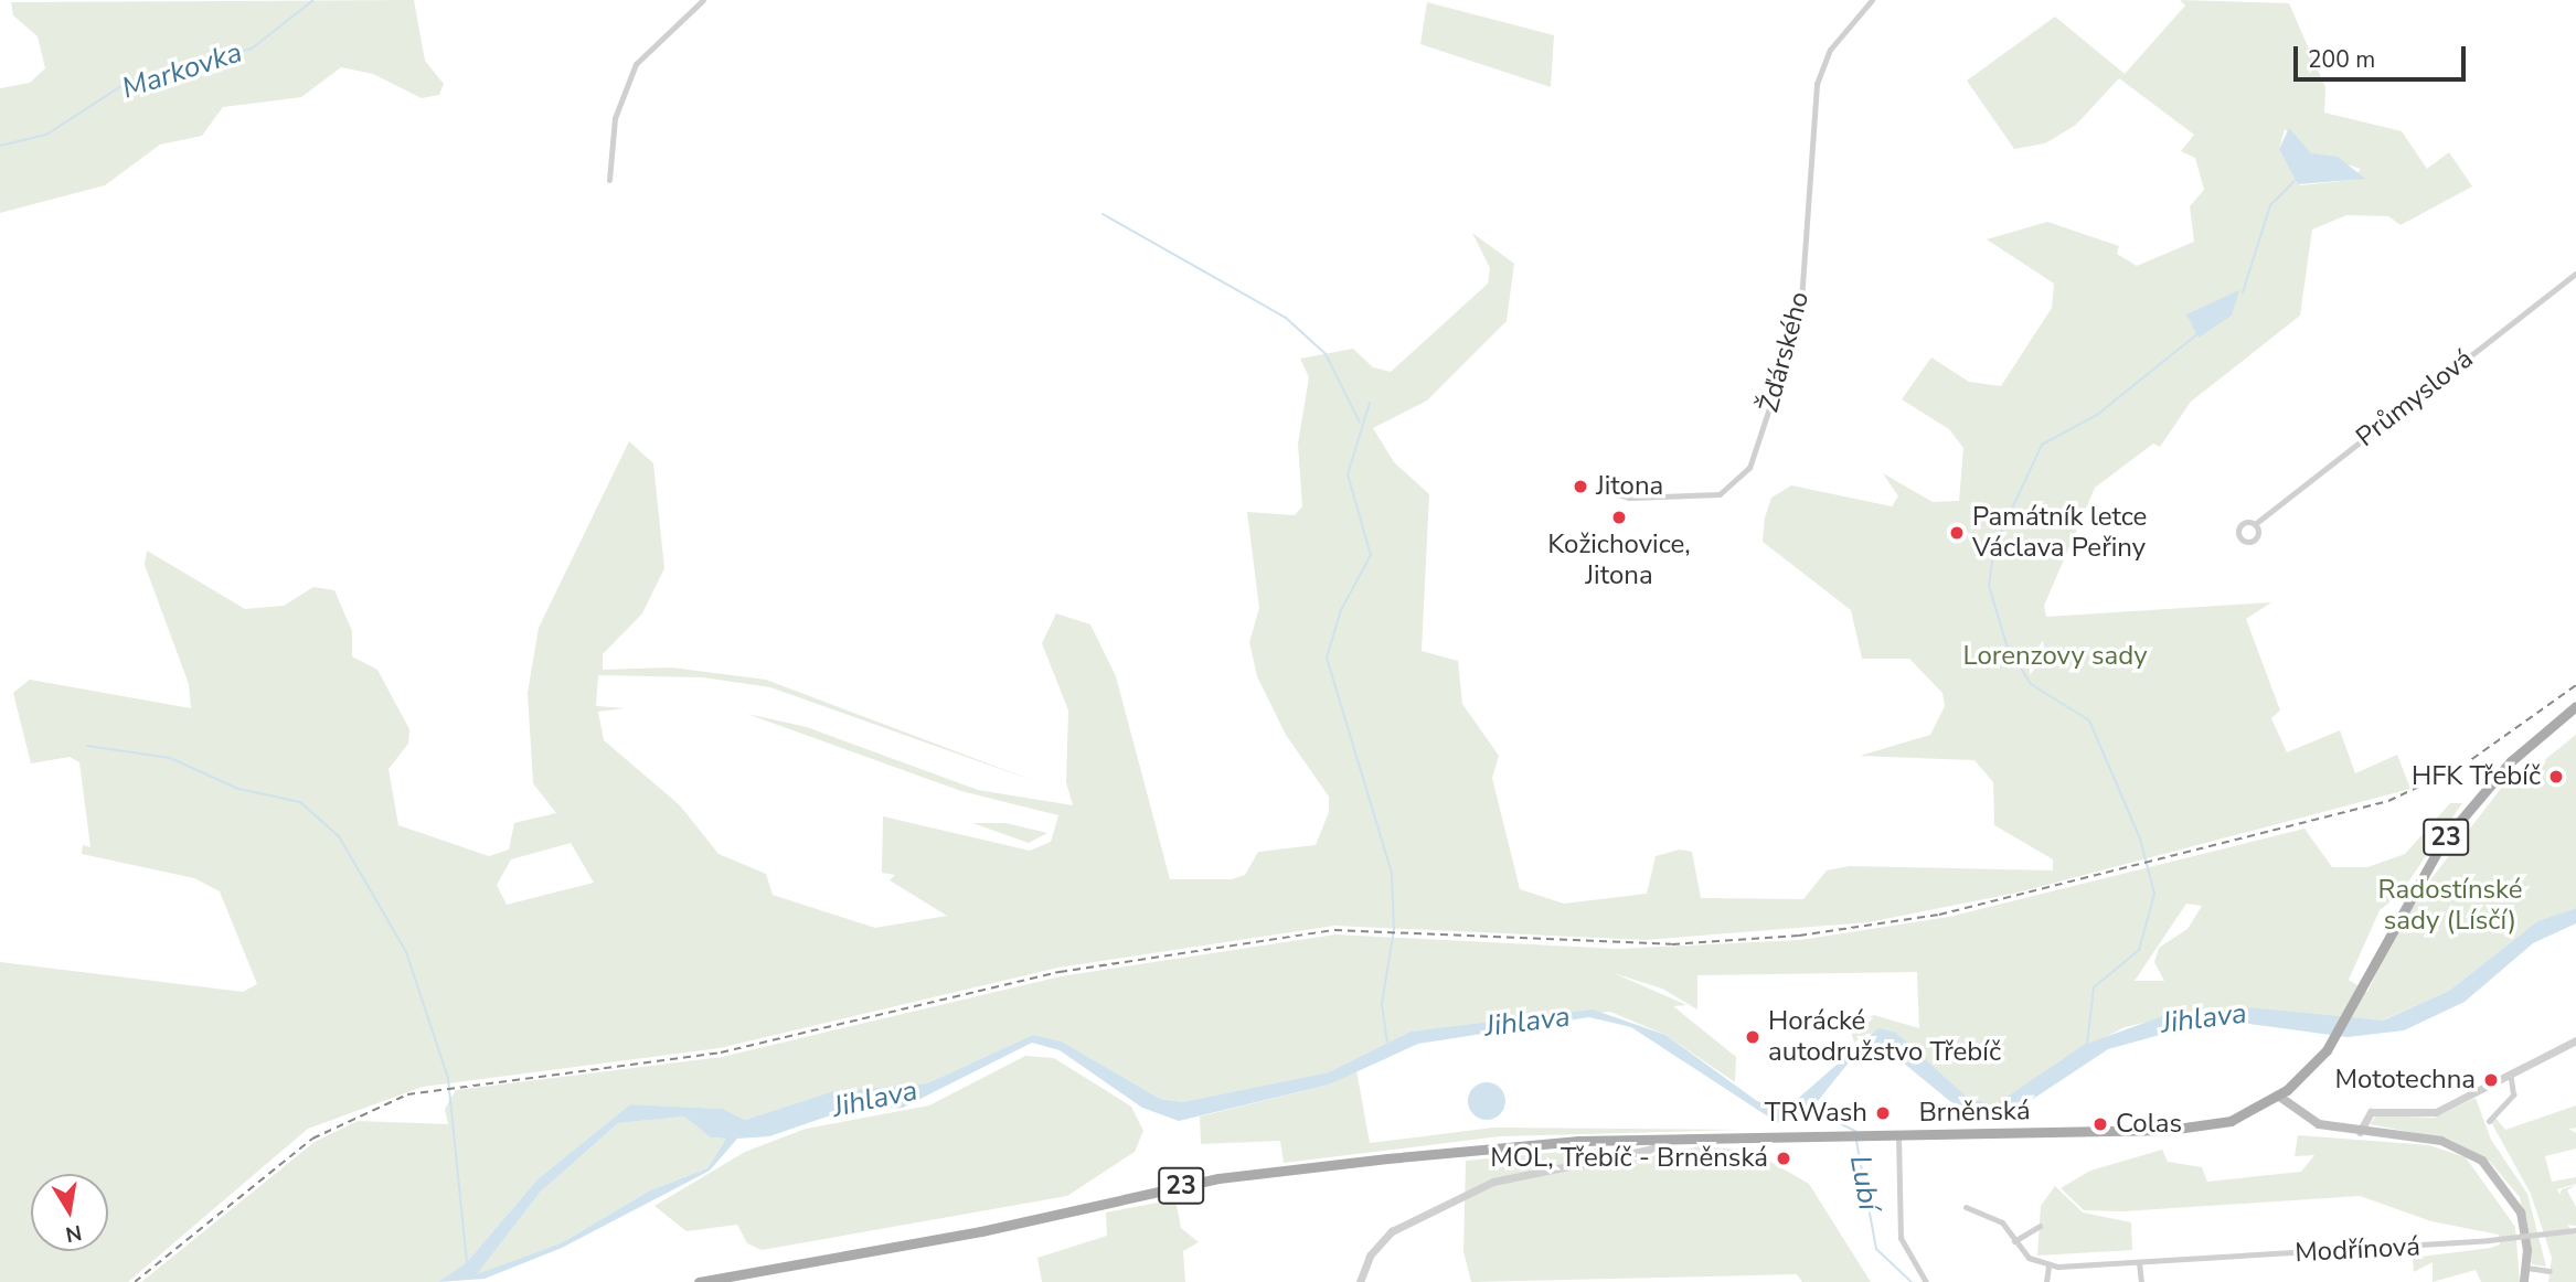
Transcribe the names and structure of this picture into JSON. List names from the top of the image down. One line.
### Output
{"streets":{"main road":["23","Brněnská"],"street":["Žďárského","Průmyslová","Modřínová"]},"crossings":[["23","Brněnská"]],"water":["Markovka","Jihlava","Lubí"],"parks":["Lorenzovy sady","Radostínské sady (Lísčí)"],"places":["Jitona","Kožichovice, Jitona","Památník letce Václava Peřiny","HFK Třebíč","Horácké autodružstvo Třebíč","Mototechna","TRWash","Colas","MOL, Třebíč - Brněnská"],"scale_bar":"200 m","north":"bottom"}
